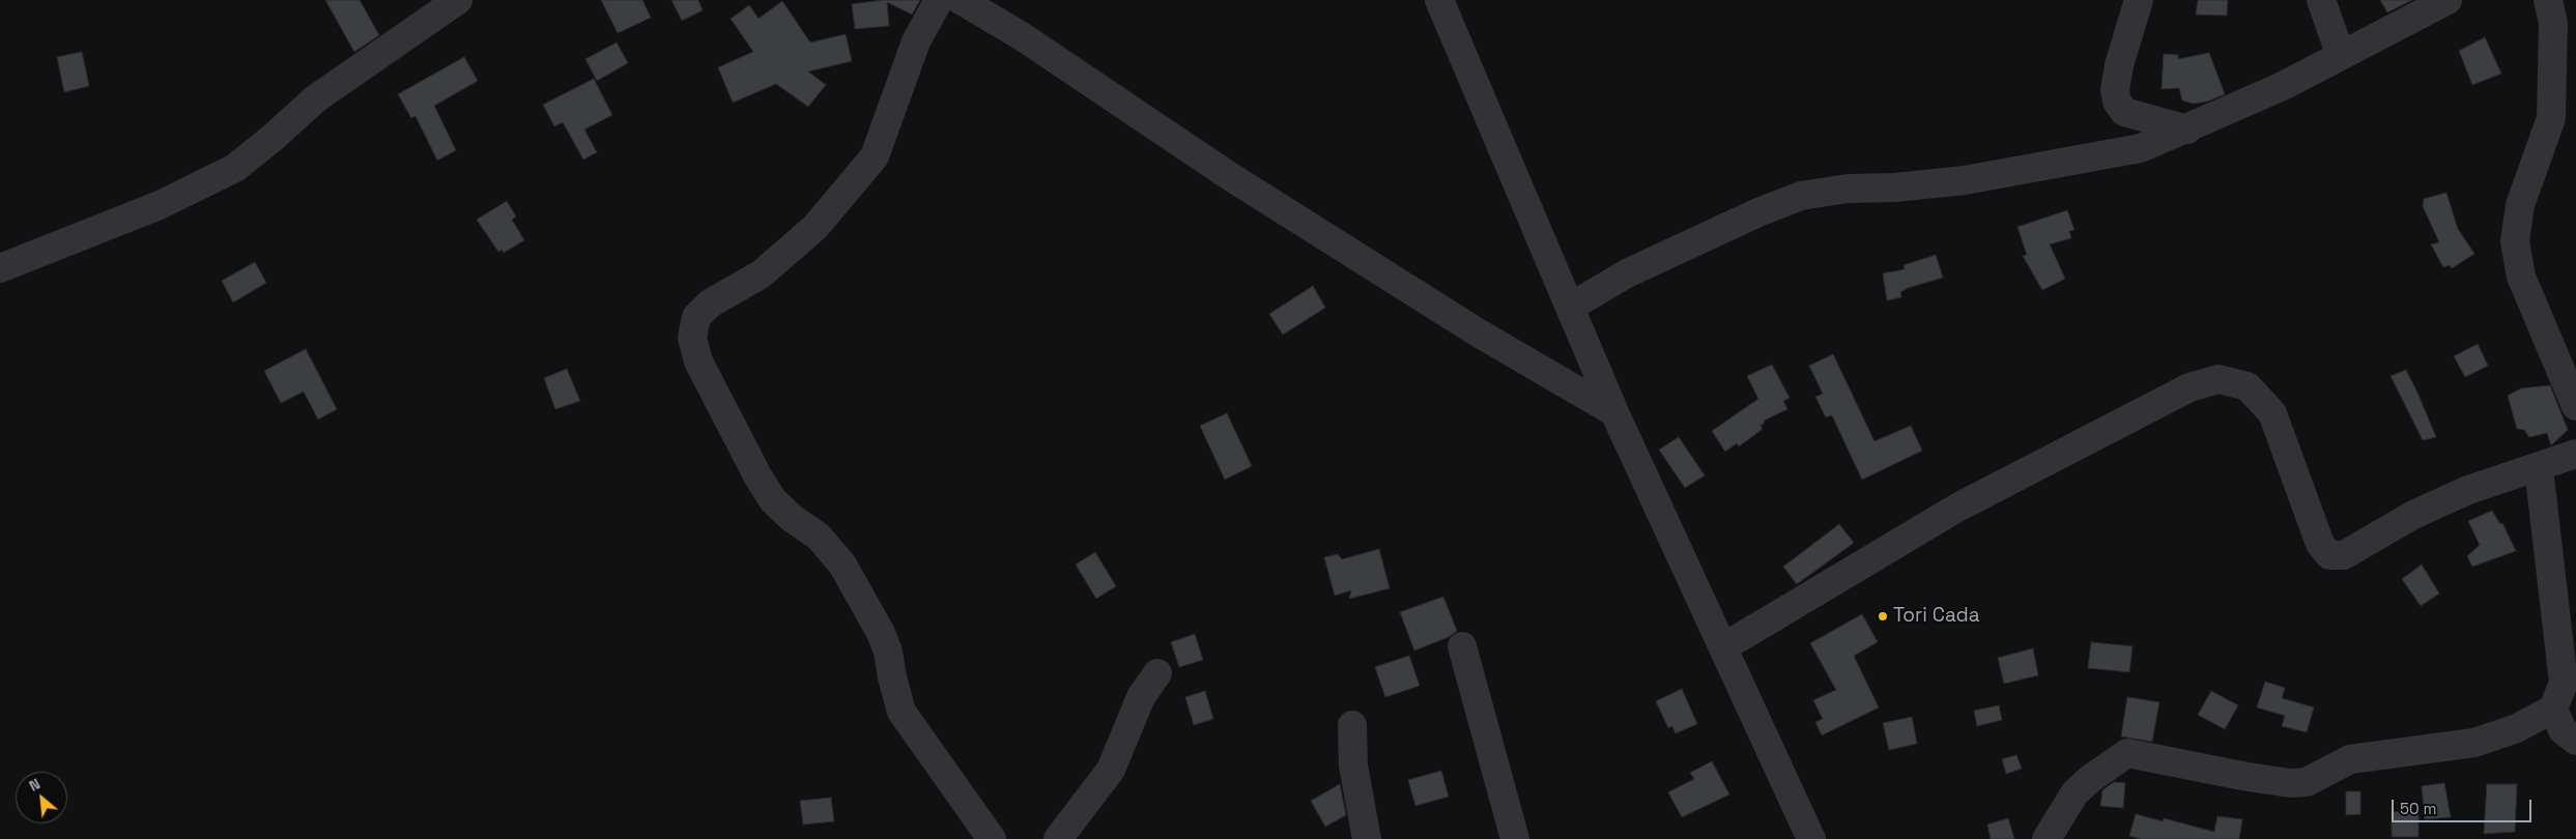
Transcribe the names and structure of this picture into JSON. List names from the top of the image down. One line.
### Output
{"places":["Tori Cada"],"scale_bar":"50 m","north":"top left"}
